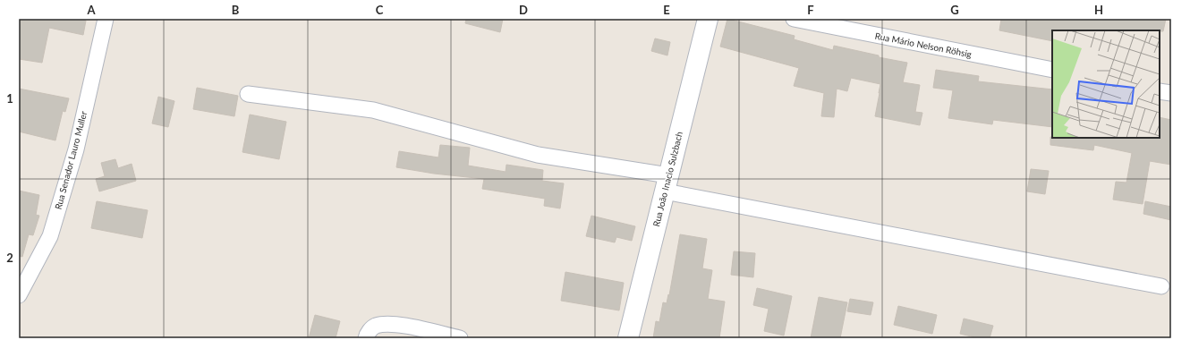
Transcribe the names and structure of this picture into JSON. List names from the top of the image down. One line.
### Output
{"streets":{"street":["Rua Mário Nelson Röhsig","Rua Senador Lauro Muller","Rua João Inacio Sulzbach"]},"grid":{"columns":["A","B","C","D","E","F","G","H"],"rows":["1","2"]}}
